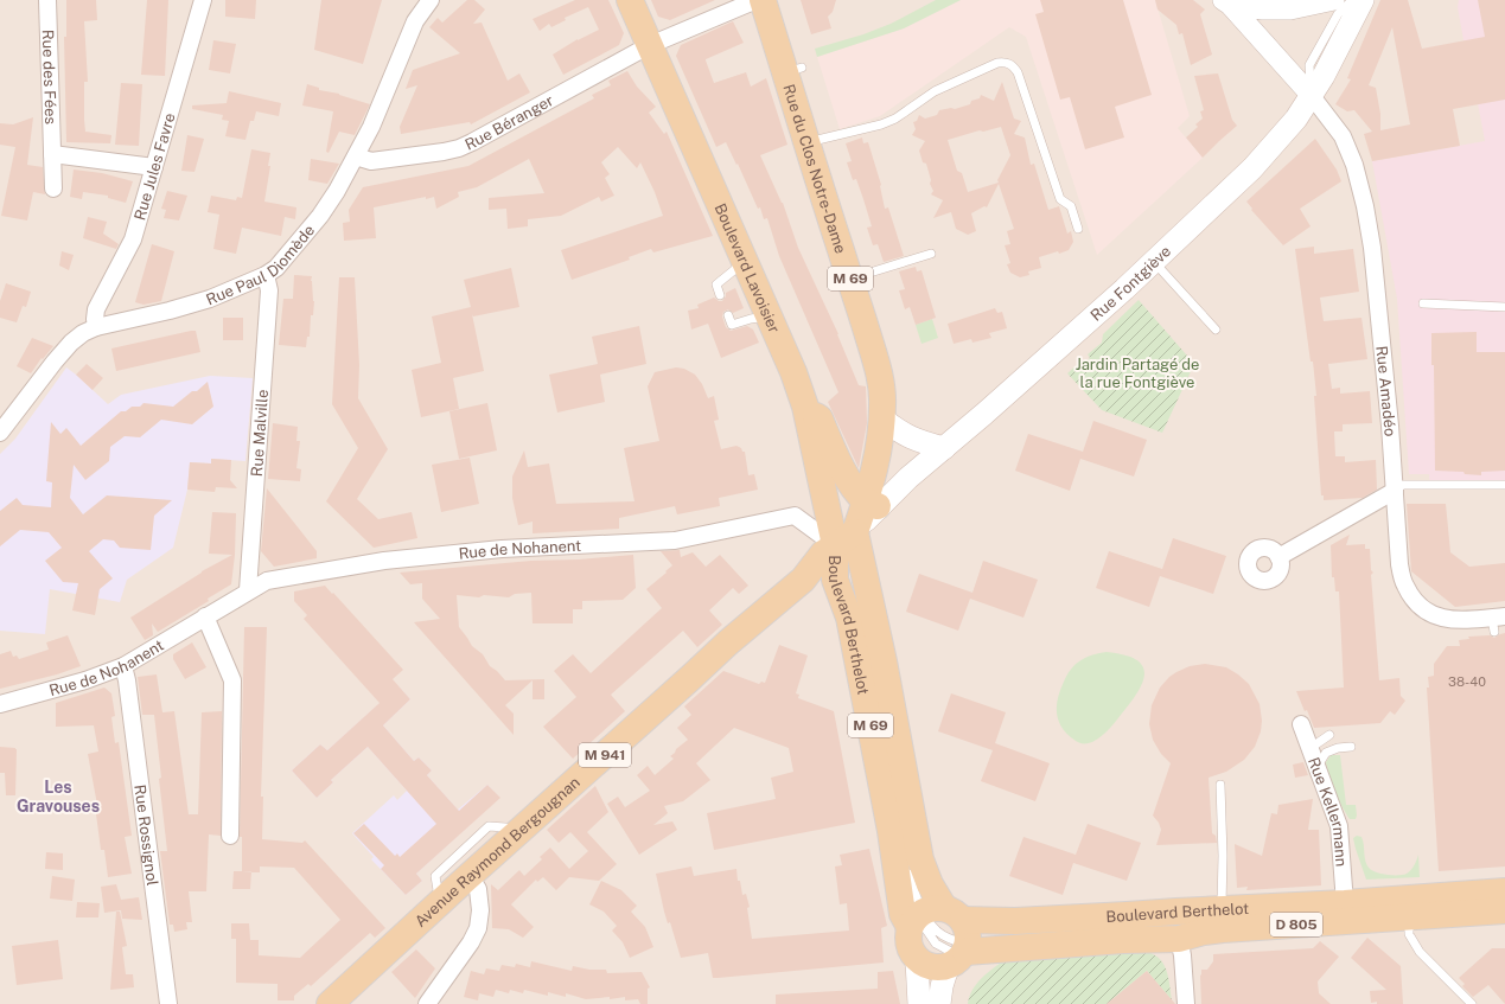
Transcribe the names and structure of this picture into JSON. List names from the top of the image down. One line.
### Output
{"streets":{"main road":["Rue du Clos Notre-Dame","Boulevard Lavoisier","M 69","Rue Fontgiève","Boulevard Berthelot","M 941","Avenue Raymond Bergougnan","D 805"],"street":["Rue des Fées","Rue Béranger","Rue Jules Favre","Rue Paul Diomède","Rue Amadéo","Rue Malville","Rue de Nohanent","Rue Kellermann","Rue Rossignol"]},"crossings":[["Rue Béranger","Rue Paul Diomède"],["Rue Béranger","Boulevard Lavoisier"],["Rue Jules Favre","Rue Paul Diomède"],["Rue du Clos Notre-Dame","Boulevard Lavoisier"],["Rue du Clos Notre-Dame","M 69"],["Rue du Clos Notre-Dame","Rue Fontgiève"],["Rue du Clos Notre-Dame","Rue de Nohanent"],["Rue du Clos Notre-Dame","Boulevard Berthelot"],["Rue du Clos Notre-Dame","Avenue Raymond Bergougnan"],["Rue Paul Diomède","Rue Malville"],["Boulevard Lavoisier","M 69"],["Boulevard Lavoisier","Rue de Nohanent"],["Boulevard Lavoisier","Boulevard Berthelot"],["Boulevard Lavoisier","Avenue Raymond Bergougnan"],["M 69","Rue Fontgiève"],["Rue Fontgiève","Rue Amadéo"],["Rue Malville","Rue de Nohanent"],["Rue de Nohanent","Boulevard Berthelot"],["Rue de Nohanent","Rue Rossignol"],["Rue de Nohanent","Avenue Raymond Bergougnan"],["Boulevard Berthelot","Rue Kellermann"],["Boulevard Berthelot","Avenue Raymond Bergougnan"]],"districts":["Les Gravouses"],"parks":["Jardin Partagé de la rue Fontgiève"],"house_numbers":["38-40"]}
